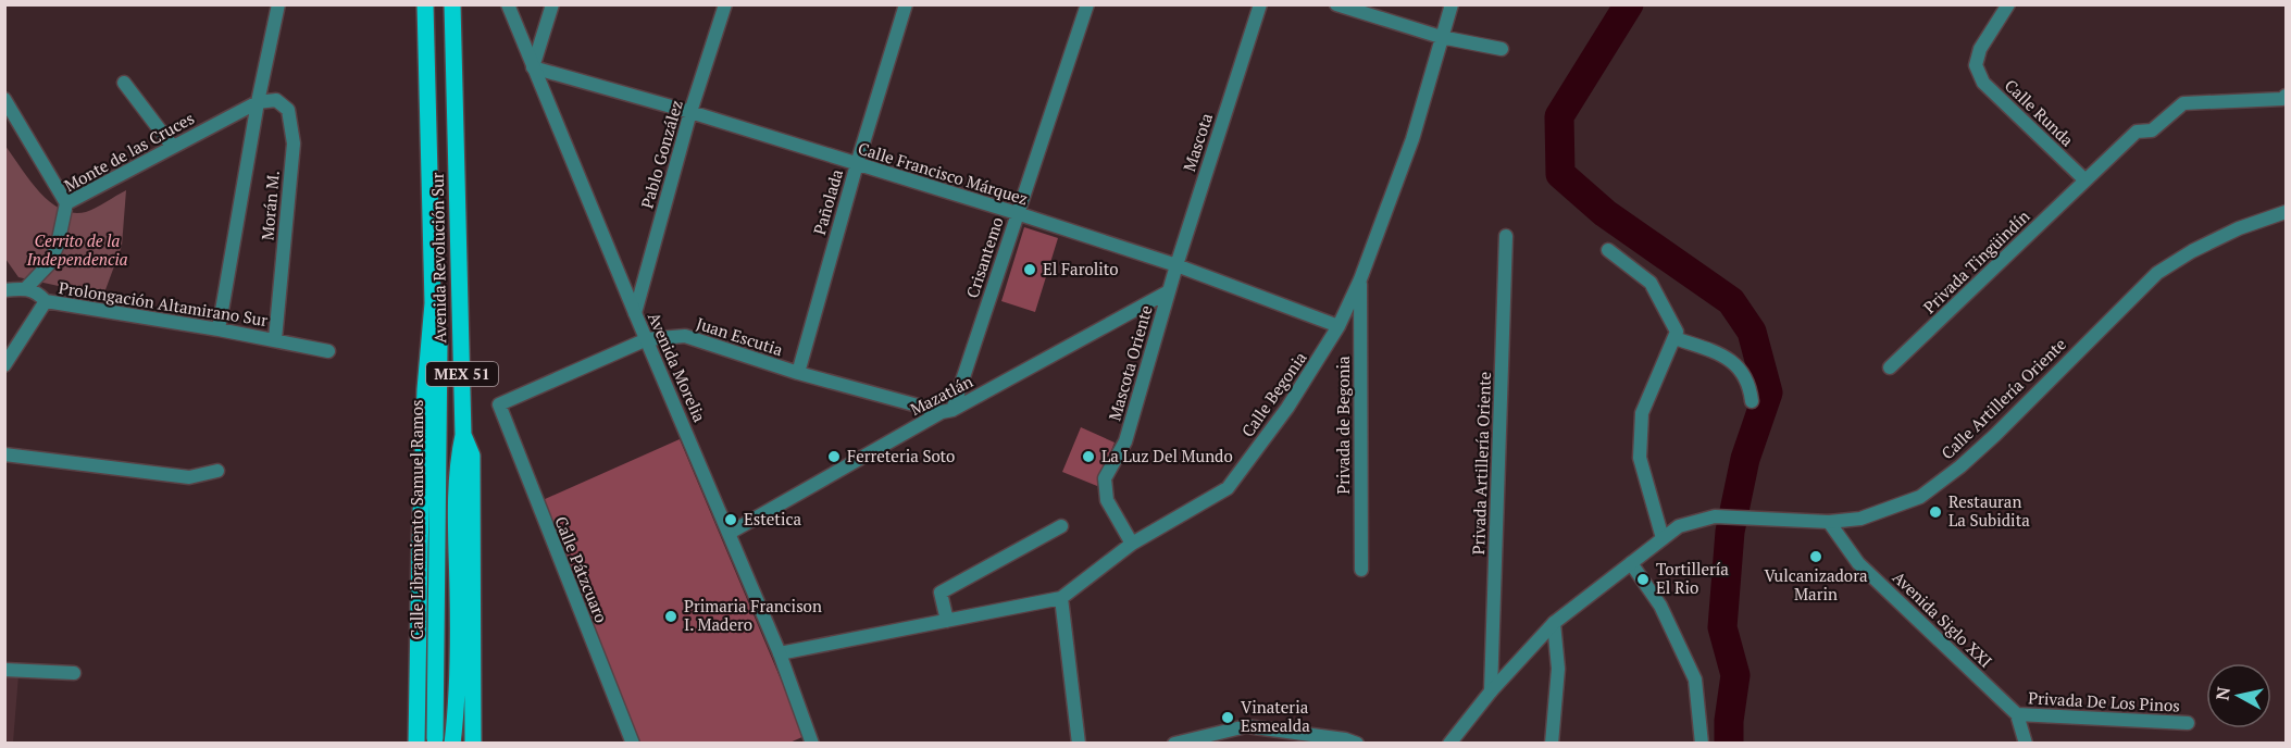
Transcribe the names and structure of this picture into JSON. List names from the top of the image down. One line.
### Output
{"streets":{"main road":["Avenida Revolución Sur","MEX 51","Calle Libramiento Samuel Ramos"],"street":["Calle Runda","Mascota","Monte de las Cruces","Pablo González","Calle Francisco Márquez","Pañolada","Morán M.","Crisantemo","Privada Tingüindín","Prolongación Altamirano Sur","Juan Escutia","Mascota Oriente","Avenida Morelia","Calle Begonia","Mazatlán","Calle Artillería Oriente","Privada de Begonia","Privada Artillería Oriente","Calle Pátzcuaro","Avenida Siglo XXI","Privada De Los Pinos"]},"crossings":[["Calle Runda","Privada Tingüindín"],["Mascota","Calle Francisco Márquez"],["Mascota","Mascota Oriente"],["Mascota","Mazatlán"],["Monte de las Cruces","Morán M."],["Pablo González","Calle Francisco Márquez"],["Pablo González","Avenida Morelia"],["Calle Francisco Márquez","Pañolada"],["Calle Francisco Márquez","Crisantemo"],["Calle Francisco Márquez","Avenida Morelia"],["Calle Francisco Márquez","Calle Begonia"],["Pañolada","Juan Escutia"],["Morán M.","Prolongación Altamirano Sur"],["Avenida Revolución Sur","Calle Libramiento Samuel Ramos"],["Crisantemo","Juan Escutia"],["Crisantemo","Mazatlán"],["Juan Escutia","Avenida Morelia"],["Juan Escutia","Mazatlán"],["Juan Escutia","Calle Pátzcuaro"],["Mascota Oriente","Calle Begonia"],["Mascota Oriente","Mazatlán"],["Avenida Morelia","Calle Begonia"],["Avenida Morelia","Mazatlán"],["Calle Begonia","Privada de Begonia"],["Calle Artillería Oriente","Privada Artillería Oriente"],["Calle Artillería Oriente","Avenida Siglo XXI"],["Avenida Siglo XXI","Privada De Los Pinos"]],"parks":["Cerrito de la Independencia"],"places":["El Farolito","Ferreteria Soto","La Luz Del Mundo","Restauran La Subidita","Estetica","Vulcanizadora Marin","Tortillería El Rio","Primaria Francison I. Madero","Vinateria Esmealda"],"north":"left"}
